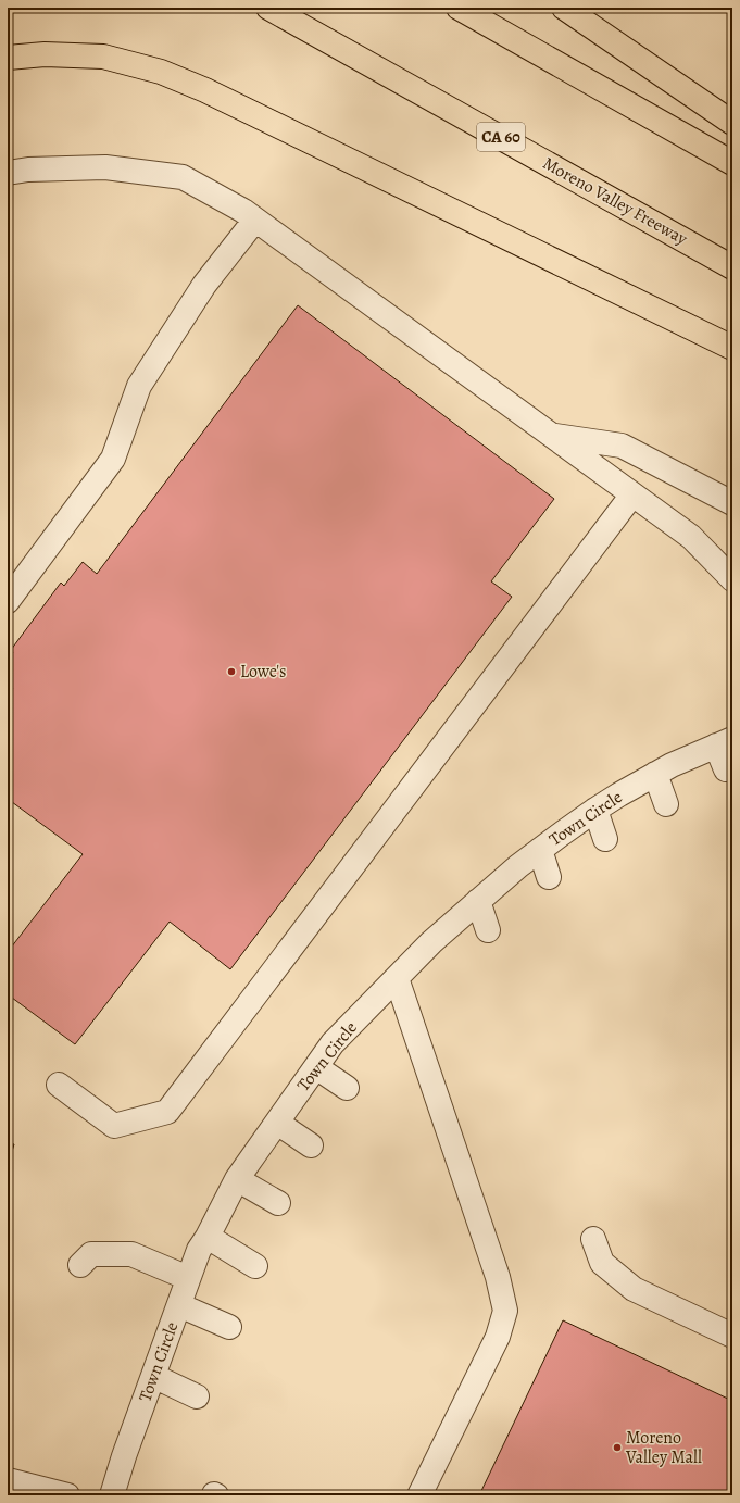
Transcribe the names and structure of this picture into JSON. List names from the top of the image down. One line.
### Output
{"streets":{"highway":["CA 60","Moreno Valley Freeway"],"street":["Town Circle"]},"places":["Lowe's","Moreno Valley Mall"]}
